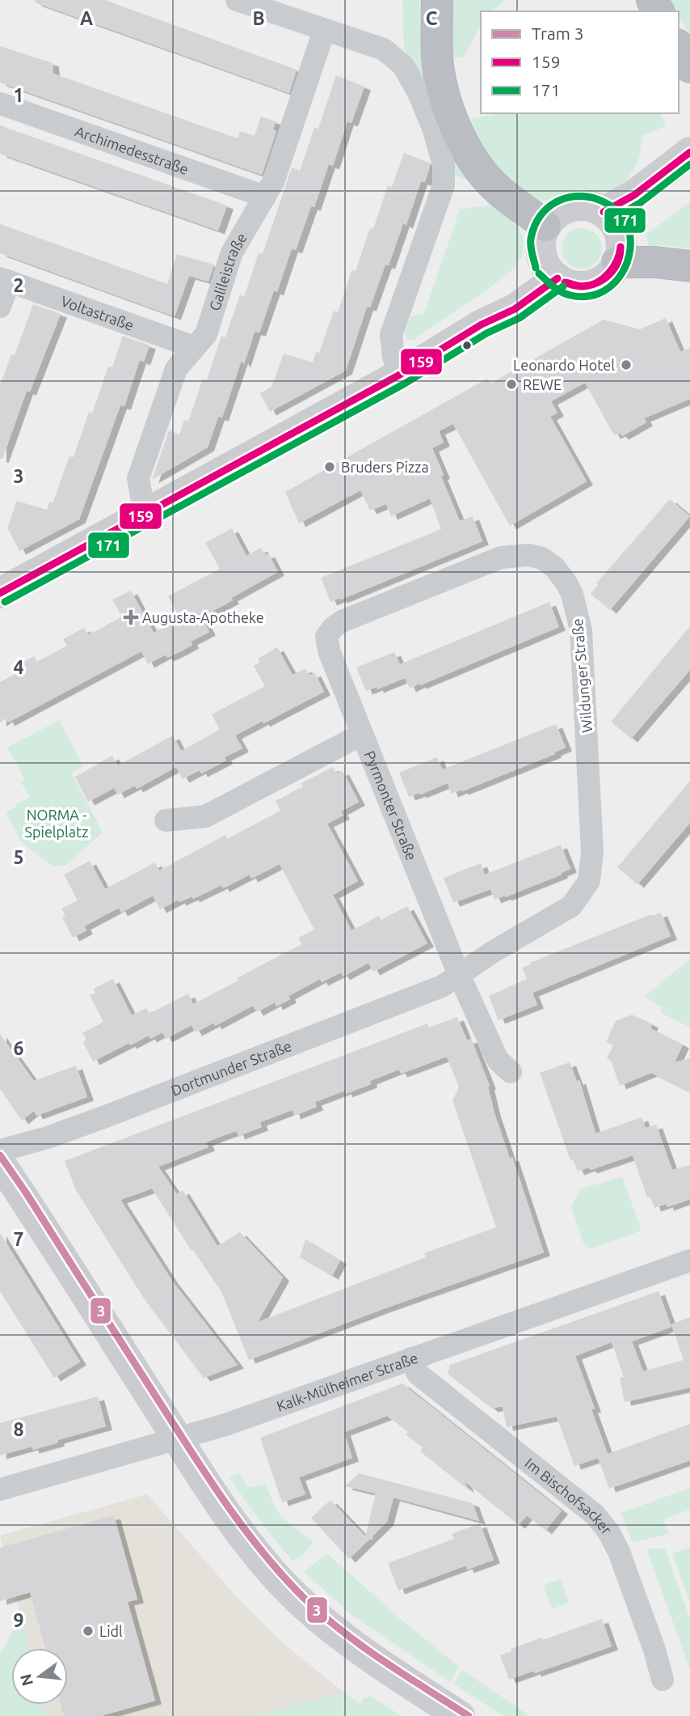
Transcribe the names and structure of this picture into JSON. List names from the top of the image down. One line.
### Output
{"streets":{"street":["Archimedesstraße","Galileistraße","Voltastraße","Wildunger Straße","Pyrmonter Straße","Dortmunder Straße","Kalk-Mülheimer Straße","Im Bischofsacker"]},"crossings":[["Archimedesstraße","Galileistraße"],["Galileistraße","Voltastraße"],["Wildunger Straße","Pyrmonter Straße"],["Wildunger Straße","Dortmunder Straße"],["Pyrmonter Straße","Dortmunder Straße"],["Kalk-Mülheimer Straße","Im Bischofsacker"]],"parks":["NORMA - Spielplatz"],"places":{"other":["Leonardo Hotel","REWE","Bruders Pizza","Lidl"],"health":["Augusta-Apotheke"]},"lines":["transit line 159","transit line 171","tram line 3"],"legend":["Tram 3","159","171"],"north":"left","grid":{"columns":["A","B","C"],"rows":["1","2","3","4","5","6","7","8","9"]}}
